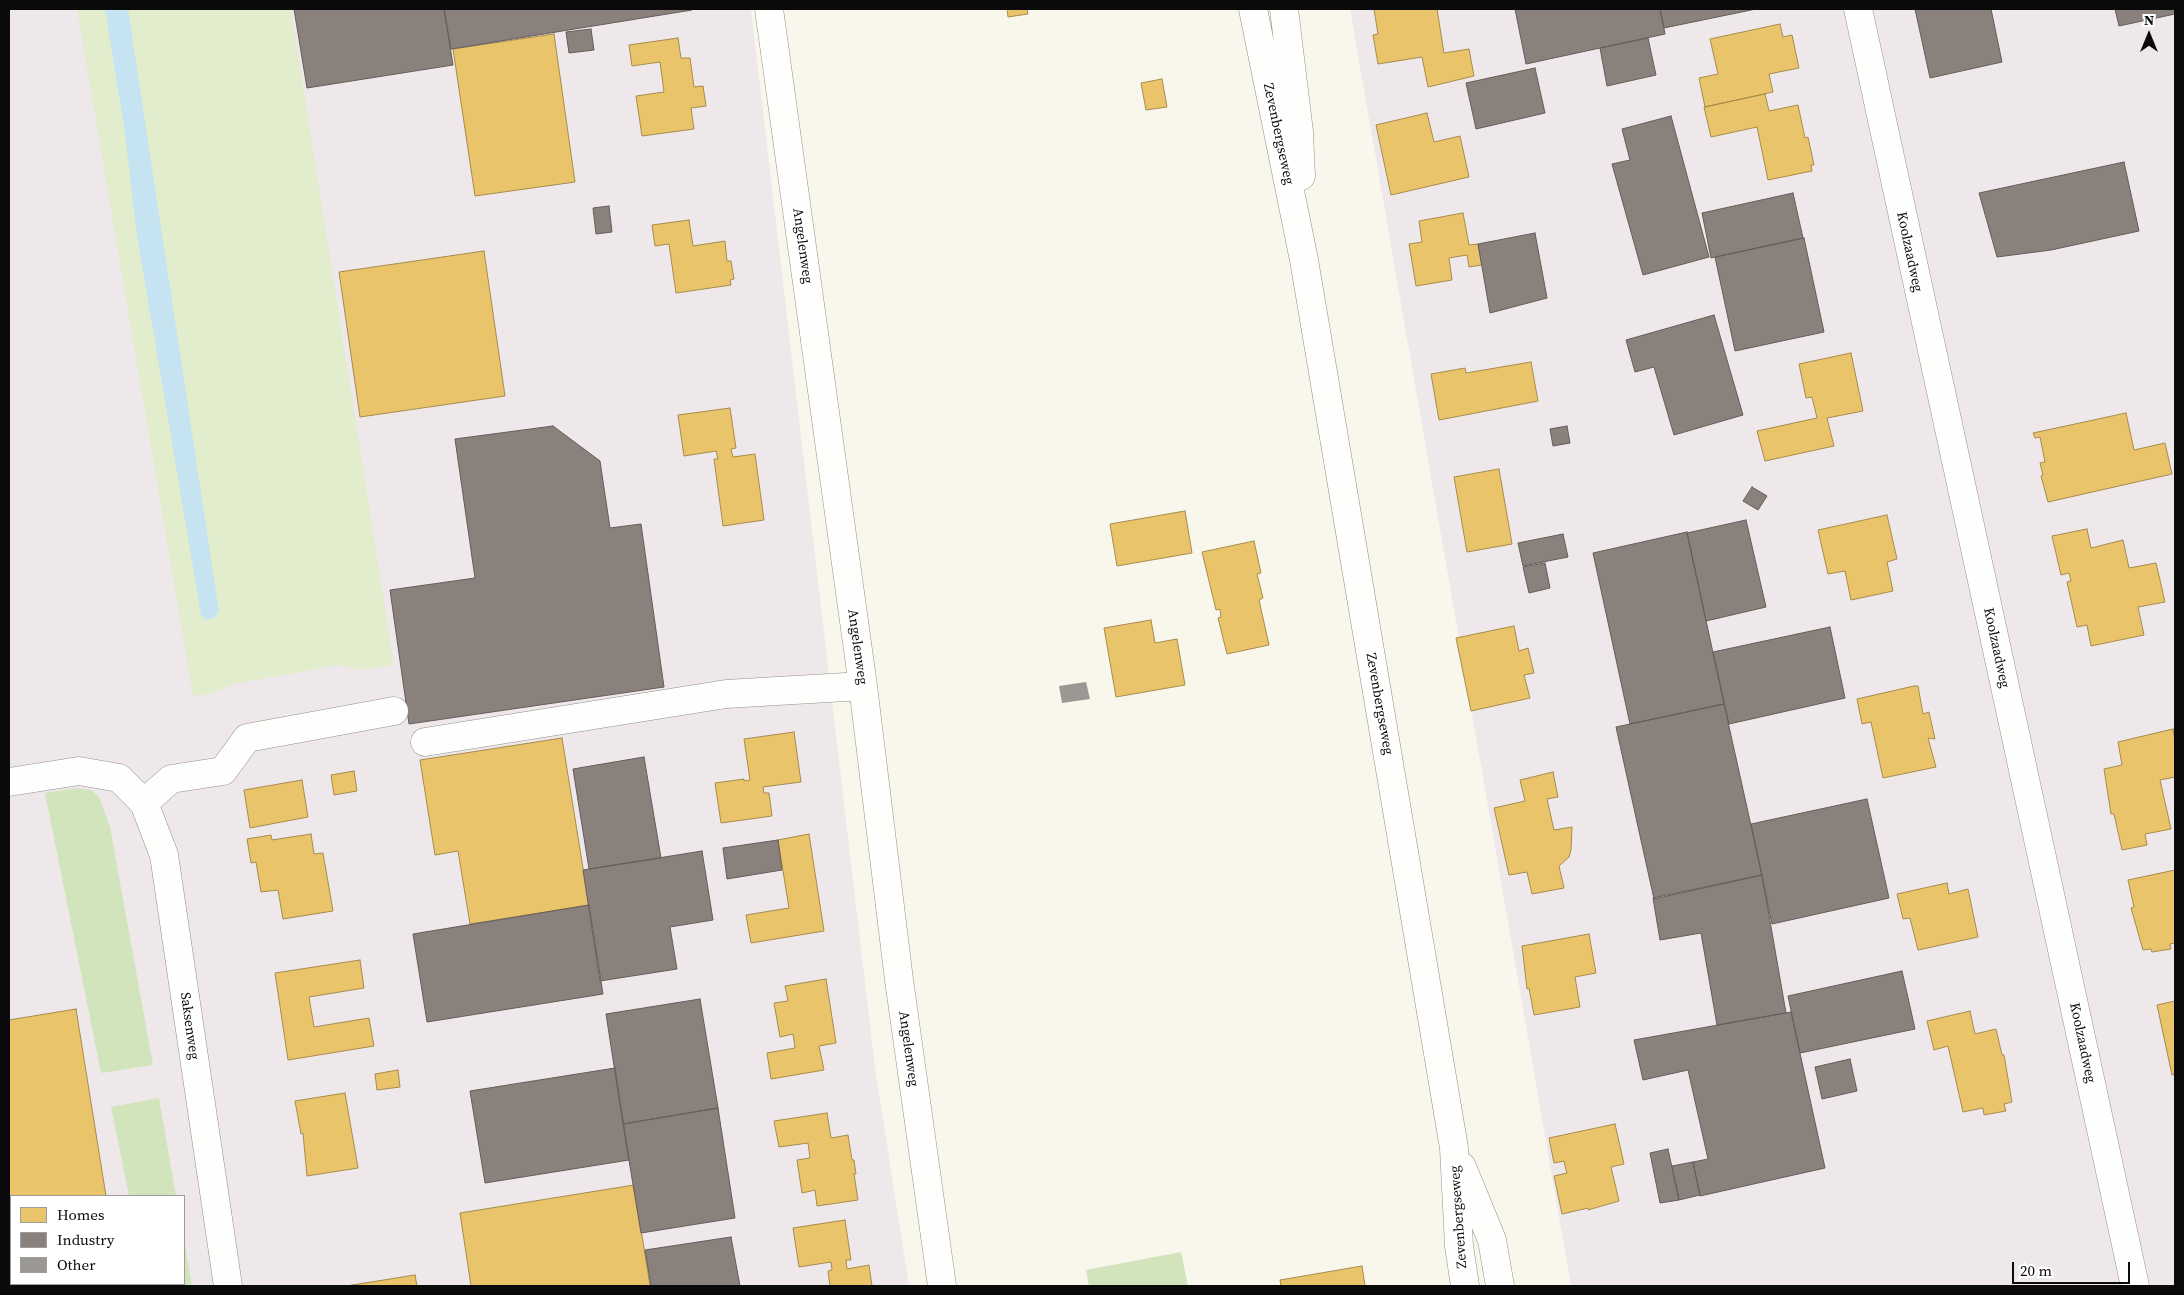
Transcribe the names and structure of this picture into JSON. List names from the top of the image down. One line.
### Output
{"streets":{"street":["Zevenbergseweg","Angelenweg","Koolzaadweg","Saksenweg"]},"legend":["Homes","Industry","Other"],"scale_bar":"20 m","north":"top"}
